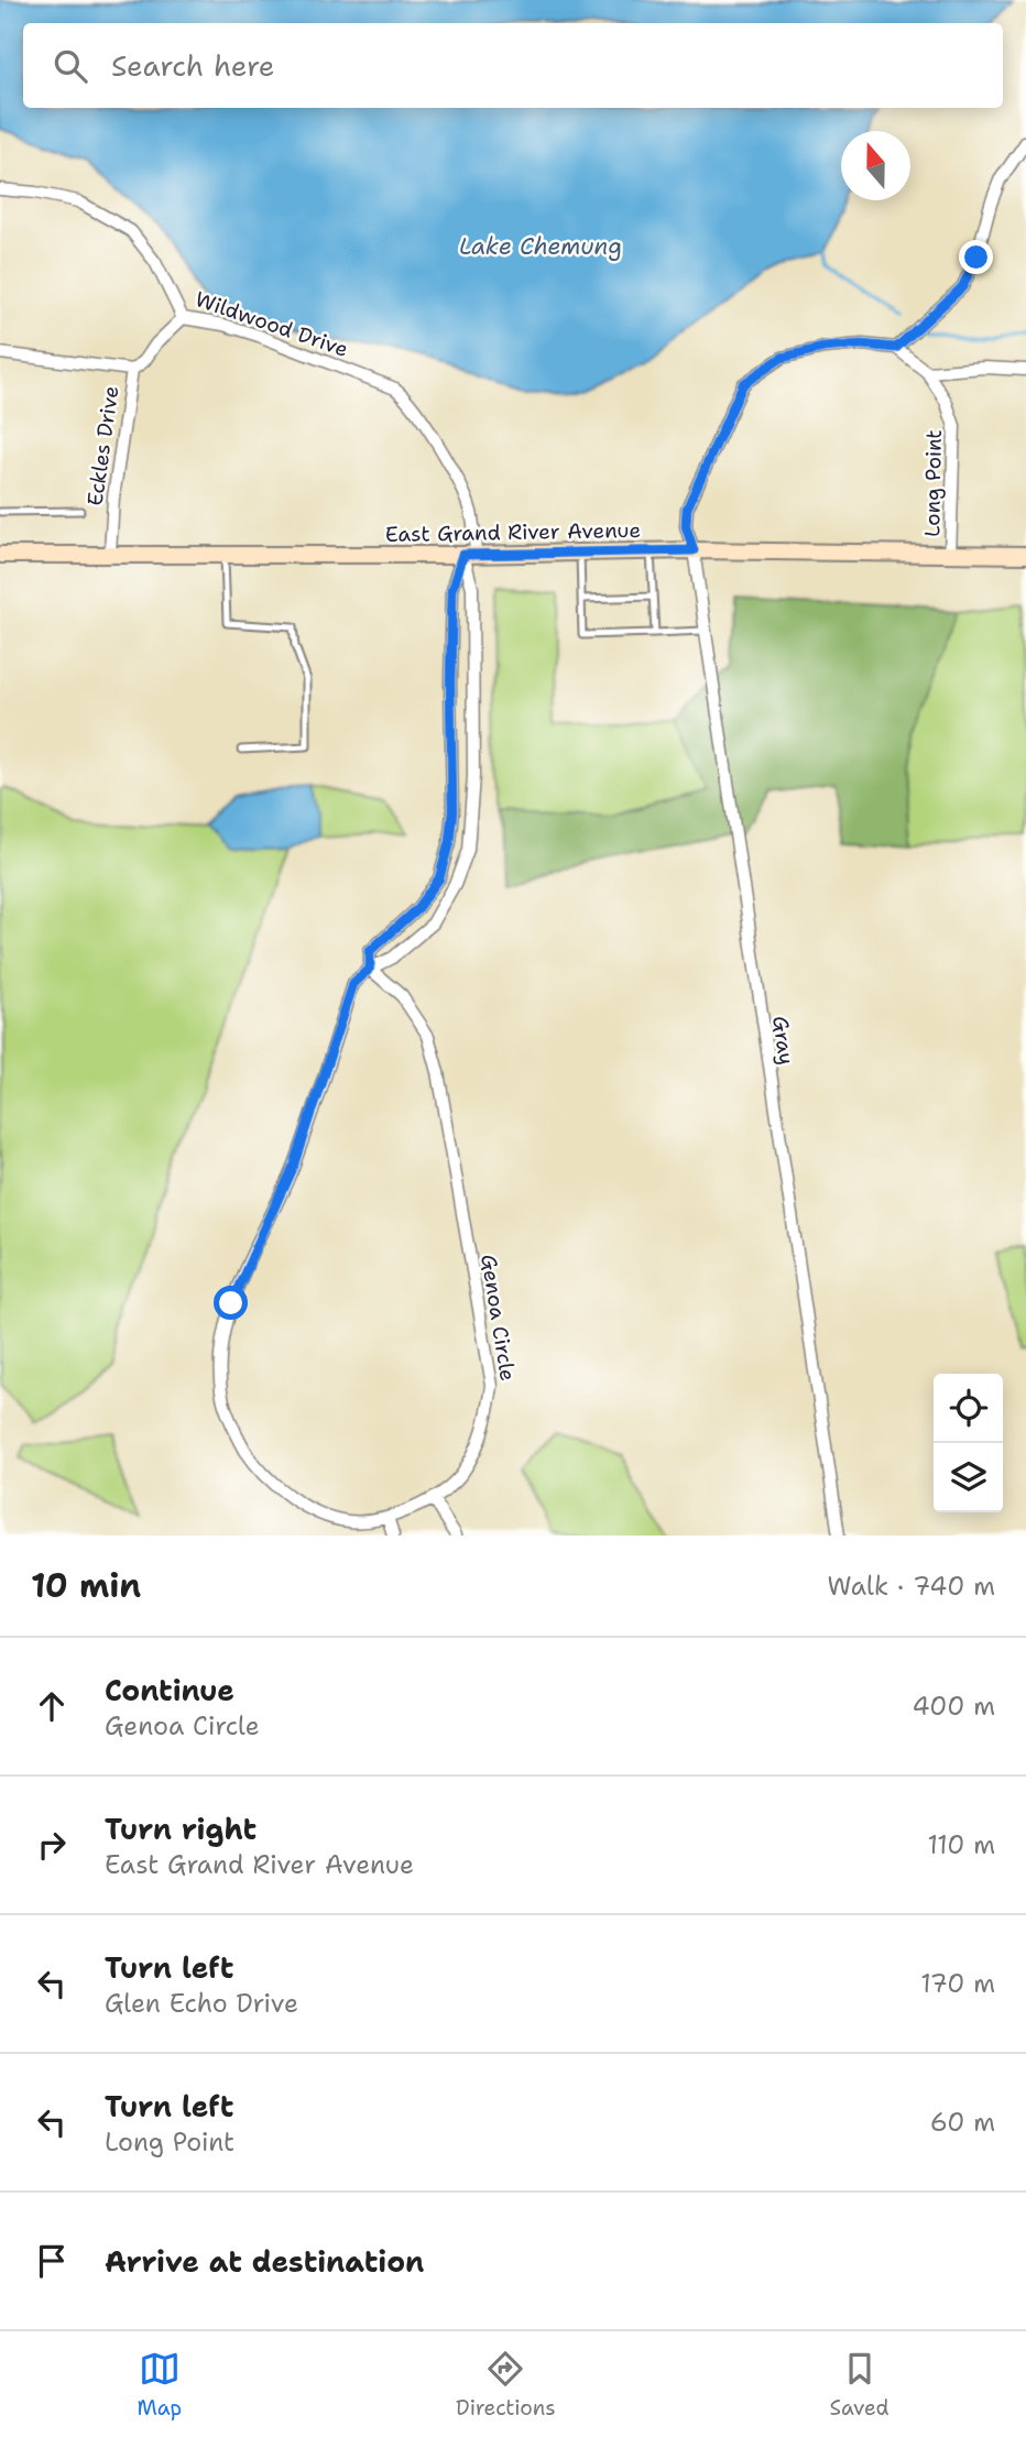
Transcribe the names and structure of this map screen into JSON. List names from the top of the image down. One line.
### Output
{"streets":{"main road":["East Grand River Avenue"],"street":["Wildwood Drive","Eckles Drive","Long Point","Gray","Genoa Circle"]},"crossings":[["Wildwood Drive","Eckles Drive"],["Wildwood Drive","East Grand River Avenue"],["Wildwood Drive","Genoa Circle"],["Eckles Drive","East Grand River Avenue"],["Long Point","East Grand River Avenue"],["East Grand River Avenue","Gray"],["East Grand River Avenue","Genoa Circle"]],"water":["Lake Chemung"],"north":"top","page":{"search":"Search here","heading":["10 min","Walk · 740 m"],"list":[["Continue","Genoa Circle","400 m"],["Turn right","East Grand River Avenue","110 m"],["Turn left","Glen Echo Drive","170 m"],["Turn left","Long Point","60 m"],"Arrive at destination"],"nav":["Map","Directions","Saved"]}}
